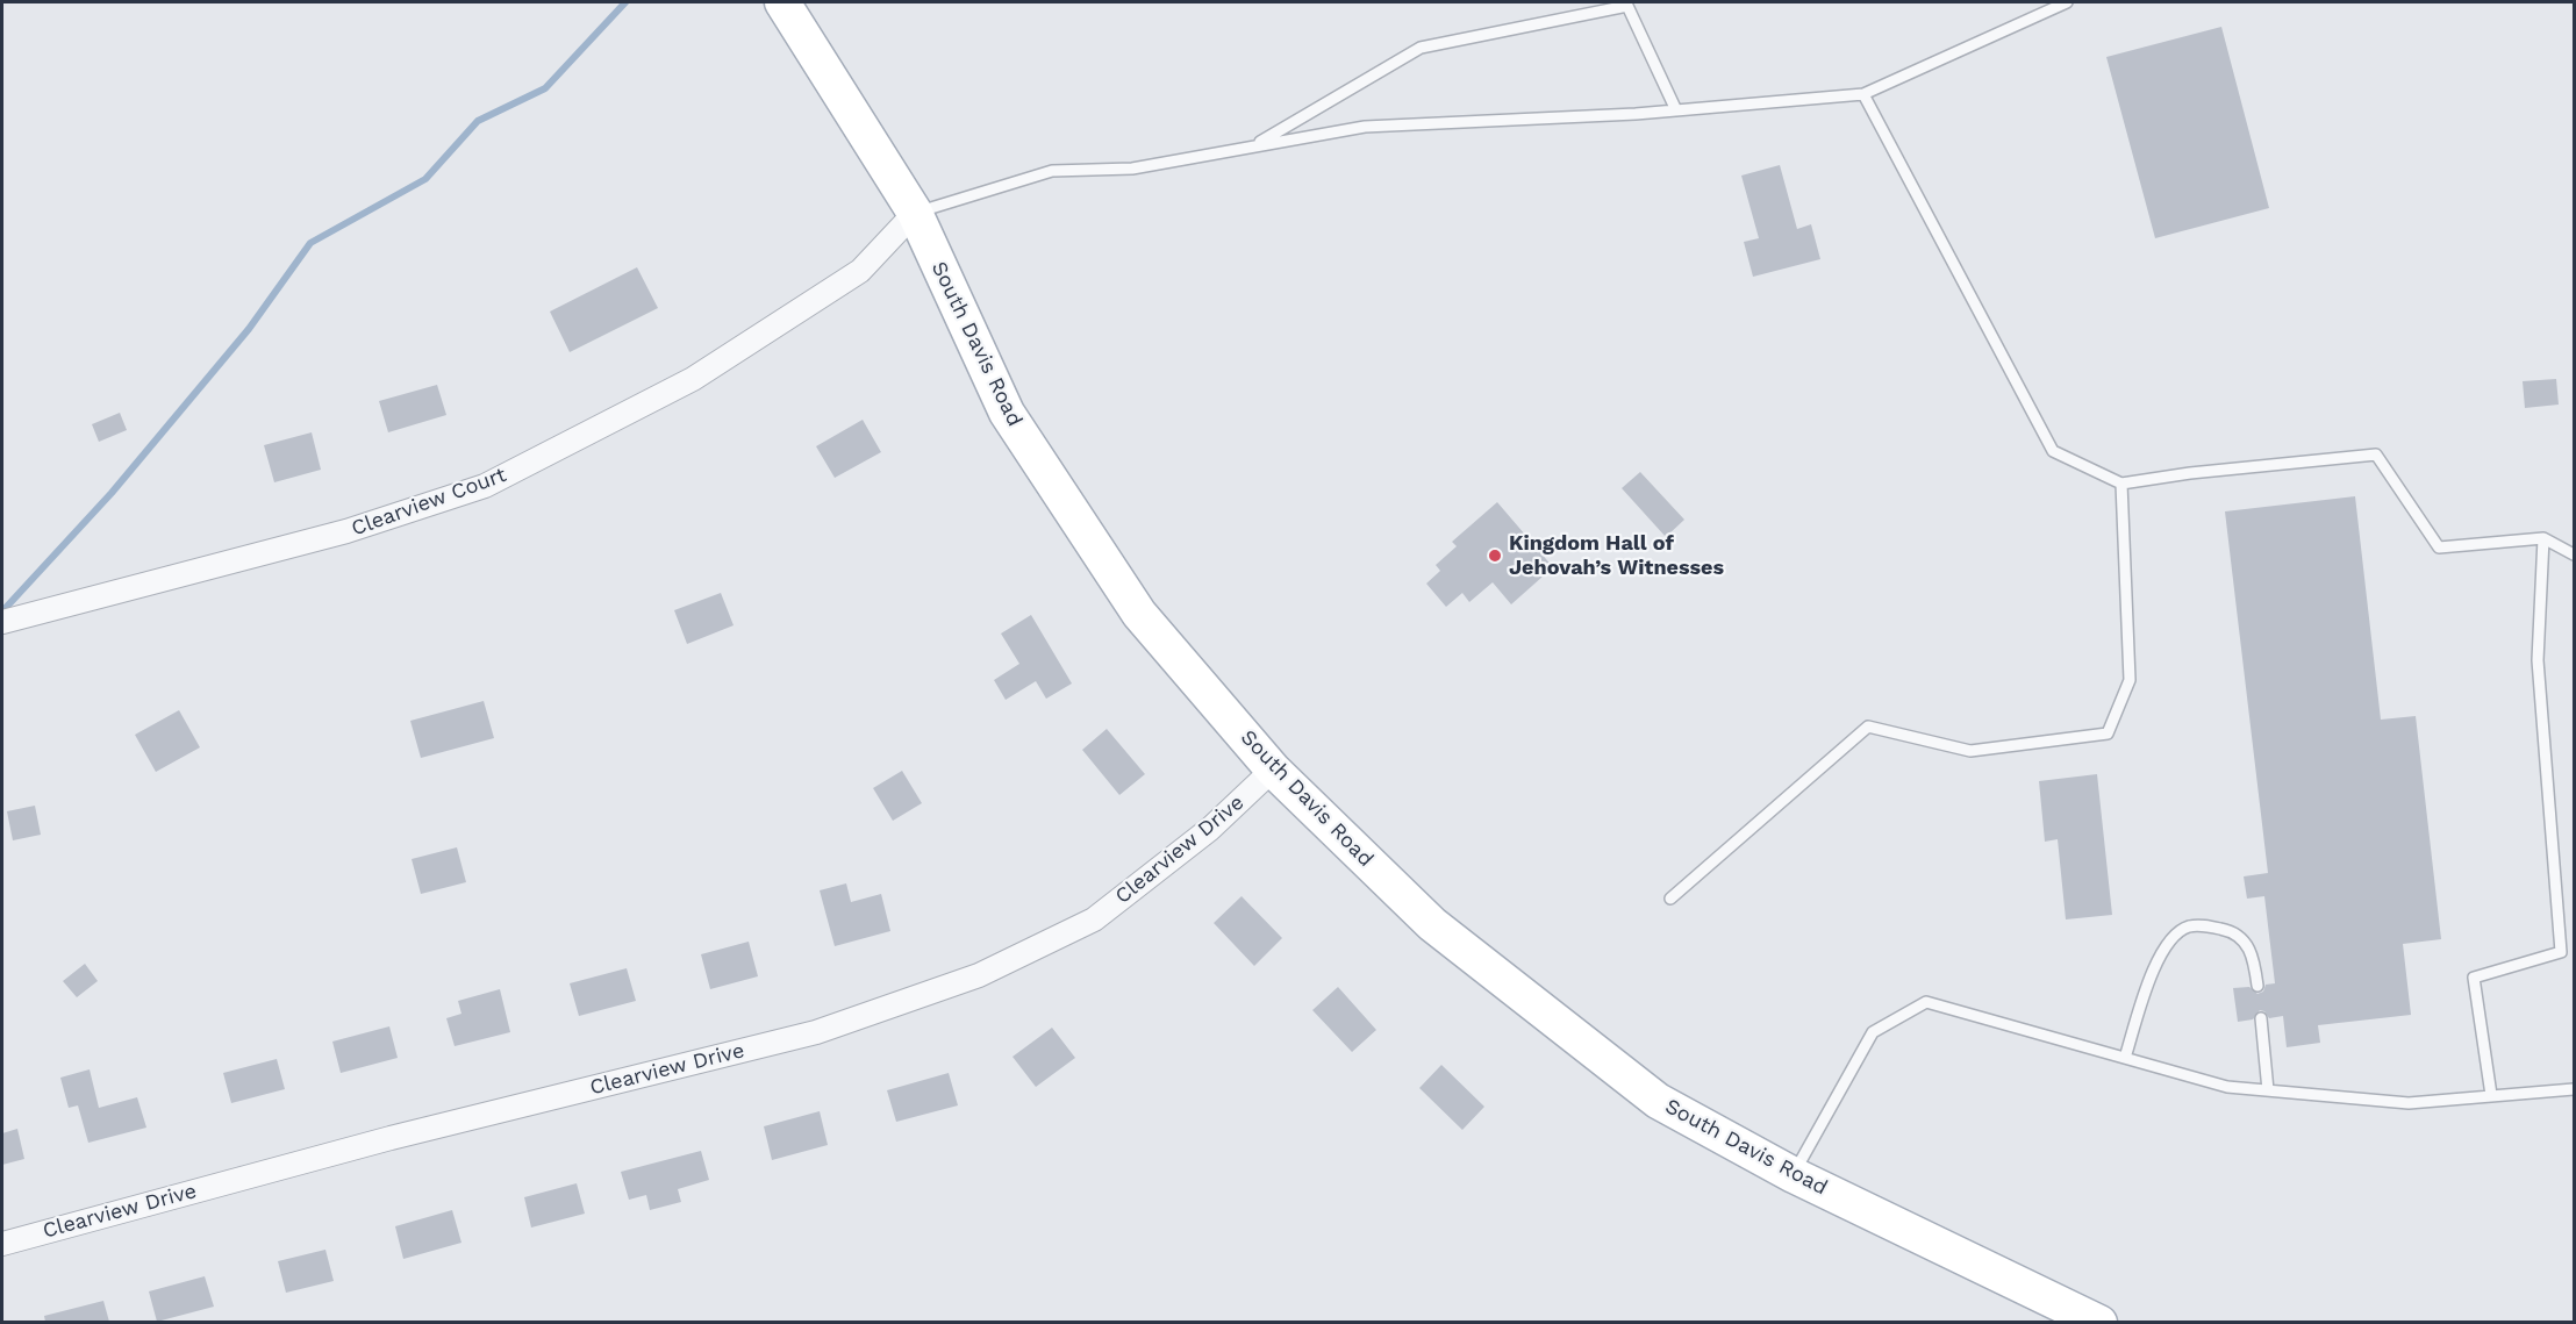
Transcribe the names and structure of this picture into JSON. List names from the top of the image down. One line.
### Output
{"streets":{"main road":["South Davis Road"],"street":["Clearview Court","Clearview Drive"]},"crossings":[["South Davis Road","Clearview Court"],["South Davis Road","Clearview Drive"]],"places":["Kingdom Hall of Jehovah’s Witnesses"]}
